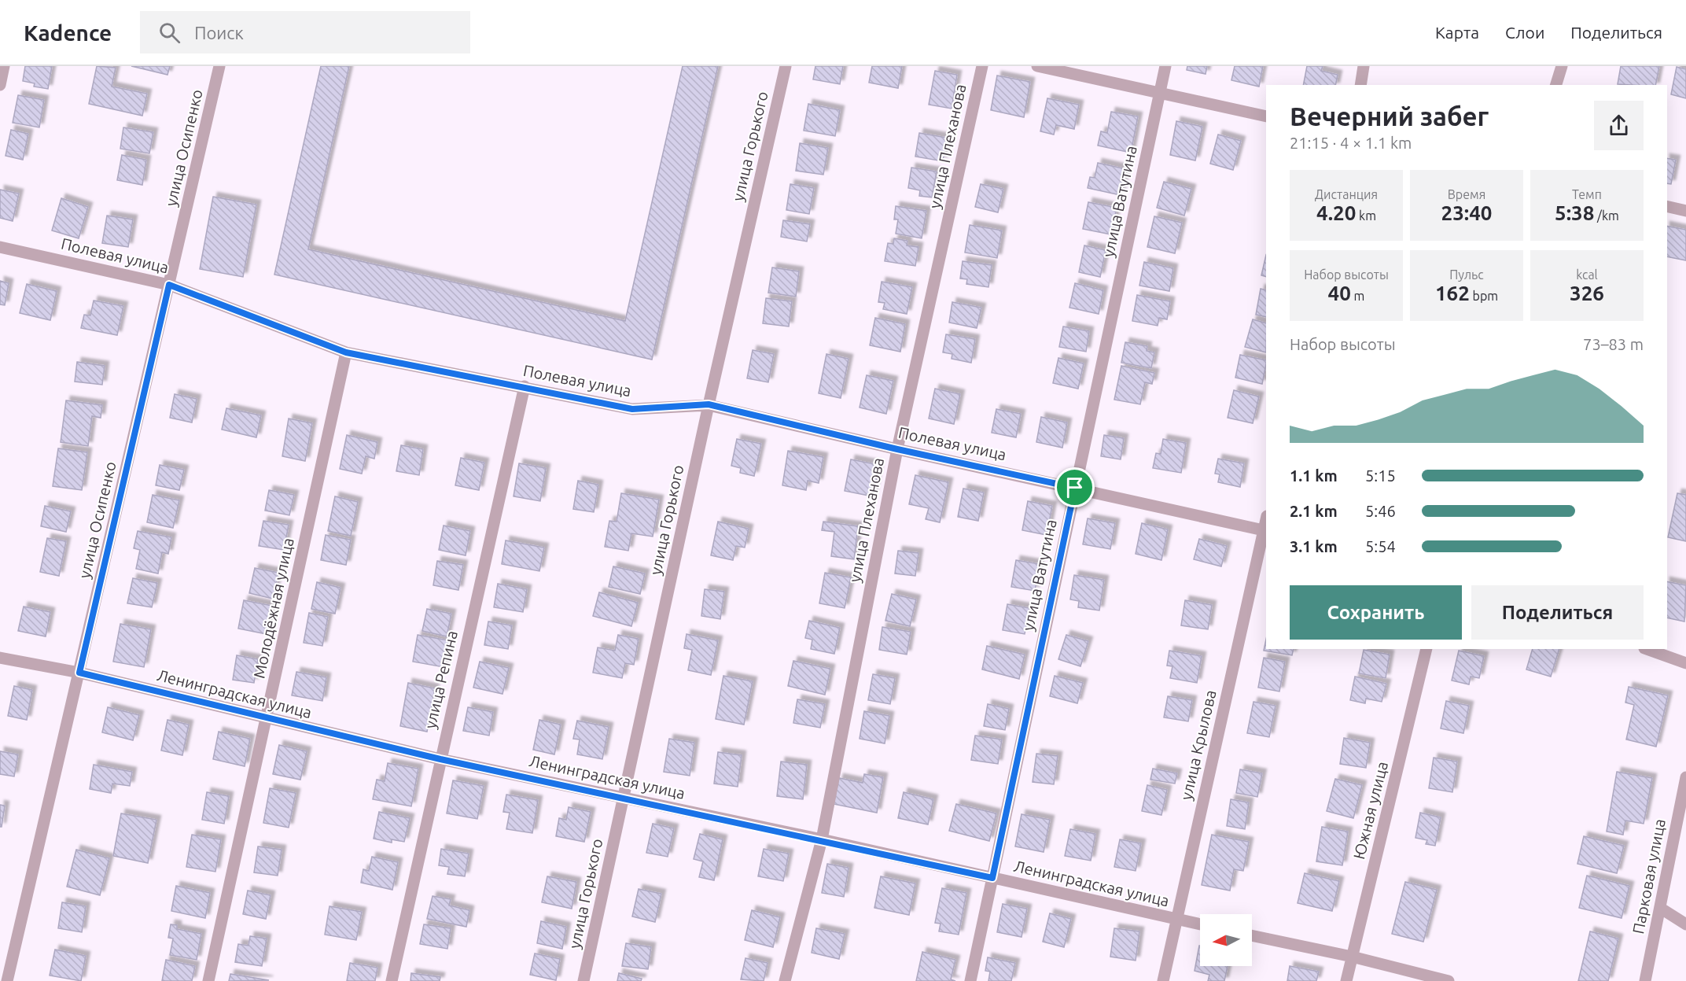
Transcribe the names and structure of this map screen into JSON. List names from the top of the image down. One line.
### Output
{"streets":{"street":["улица Горького","улица Плеханова","улица Осипенко","улица Ватутина","Полевая улица","Молодёжная улица","улица Репина","Ленинградская улица","улица Крылова","Южная улица","Парковая улица"]},"crossings":[["улица Горького","Полевая улица"],["улица Горького","Ленинградская улица"],["улица Плеханова","Полевая улица"],["улица Плеханова","Ленинградская улица"],["улица Осипенко","Полевая улица"],["улица Осипенко","Ленинградская улица"],["улица Ватутина","Полевая улица"],["улица Ватутина","Ленинградская улица"],["Полевая улица","Молодёжная улица"],["Полевая улица","улица Репина"],["Полевая улица","улица Крылова"],["Молодёжная улица","Ленинградская улица"],["улица Репина","Ленинградская улица"],["Ленинградская улица","улица Крылова"]],"north":"left","page":{"header":"Kadence","search":"Поиск","nav":["Карта","Слои","Поделиться"],"heading":["Вечерний забег","21:15 · 4 × 1.1 km"],"stats":[["Дистанция","4.20 km"],["Время","23:40"],["Темп","5:38 /km"],["Набор высоты","40 m"],["Пульс","162 bpm"],["kcal","326"]],"chart":["Набор высоты","73–83 m"],"list":[{"name":"1.1 km","note":"5:15"},{"name":"2.1 km","note":"5:46"},{"name":"3.1 km","note":"5:54"}],"buttons":["Сохранить","Поделиться"]}}
